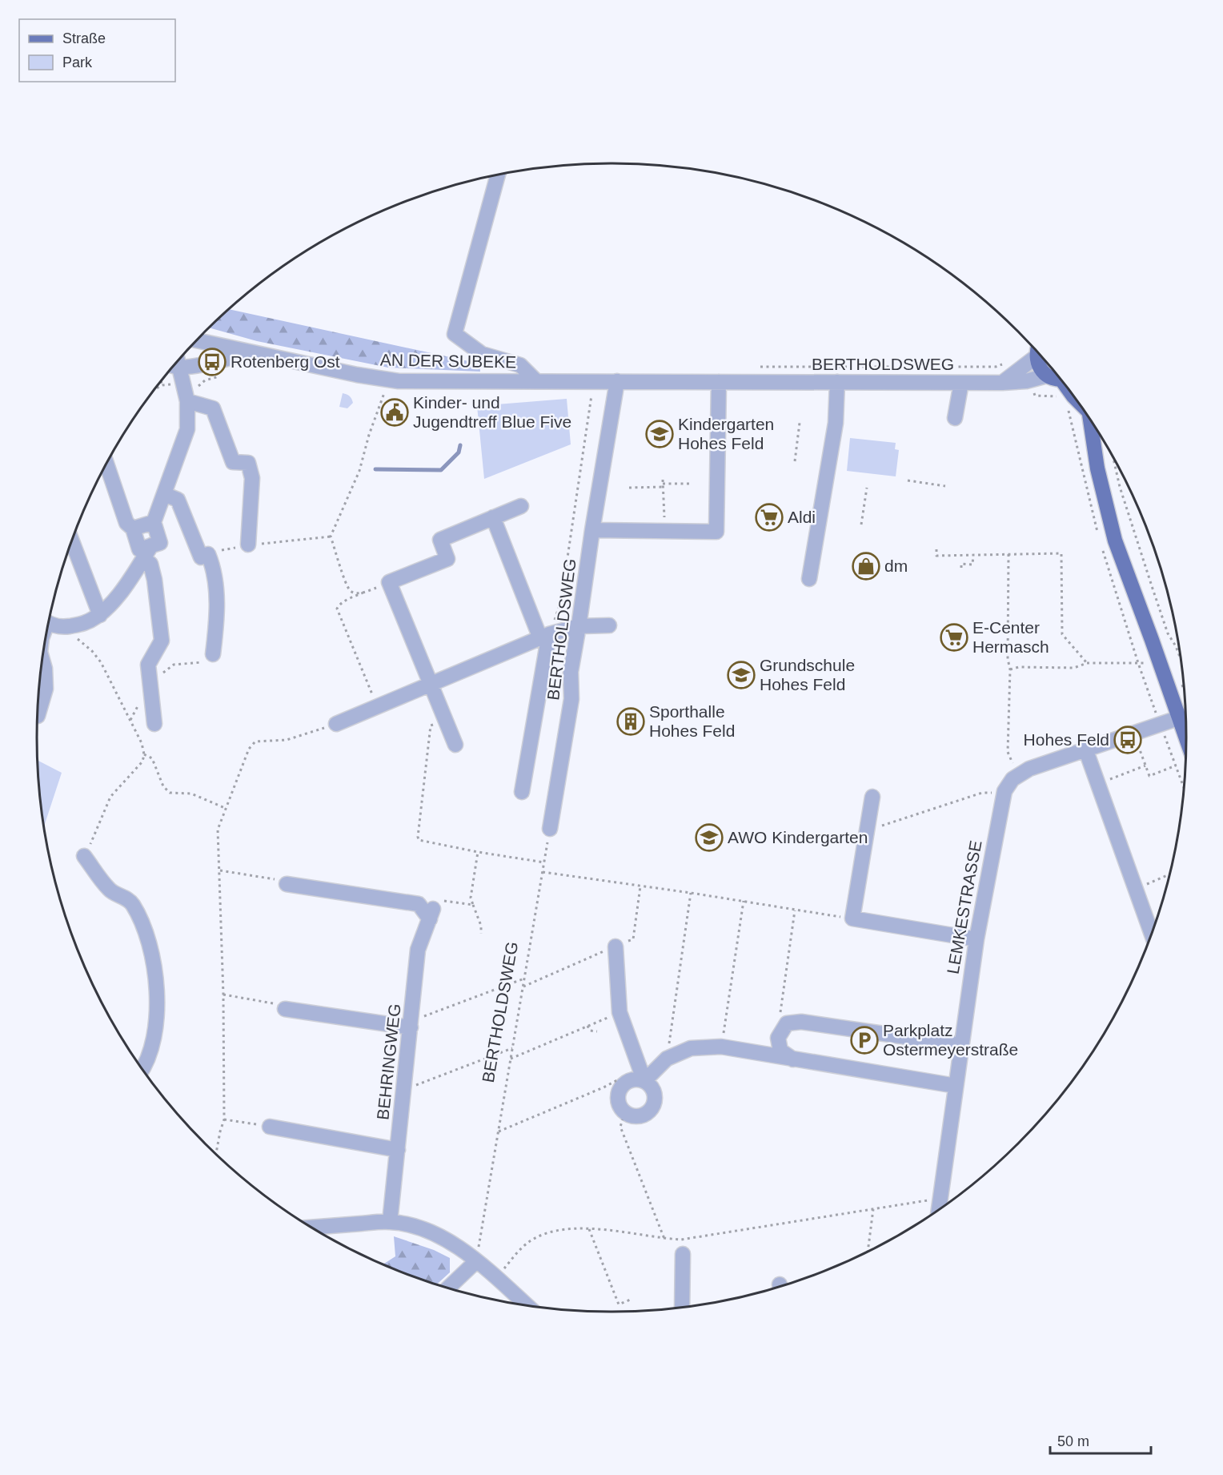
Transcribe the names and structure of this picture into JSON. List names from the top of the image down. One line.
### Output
{"streets":{"street":["AN DER SUBEKE","BERTHOLDSWEG","LEMKESTRASSE","BEHRINGWEG"]},"crossings":[["AN DER SUBEKE","BERTHOLDSWEG"]],"places":{"bus stop":["Rotenberg Ost","Hohes Feld"],"public building":["Kinder- und Jugendtreff Blue Five"],"school or university":["Kindergarten Hohes Feld","Grundschule Hohes Feld","AWO Kindergarten"],"supermarket":["Aldi","E-Center Hermasch"],"shop":["dm"],"building":["Sporthalle Hohes Feld"],"parking":["Parkplatz Ostermeyerstraße"]},"legend":["Straße","Park"],"scale_bar":"50 m"}
